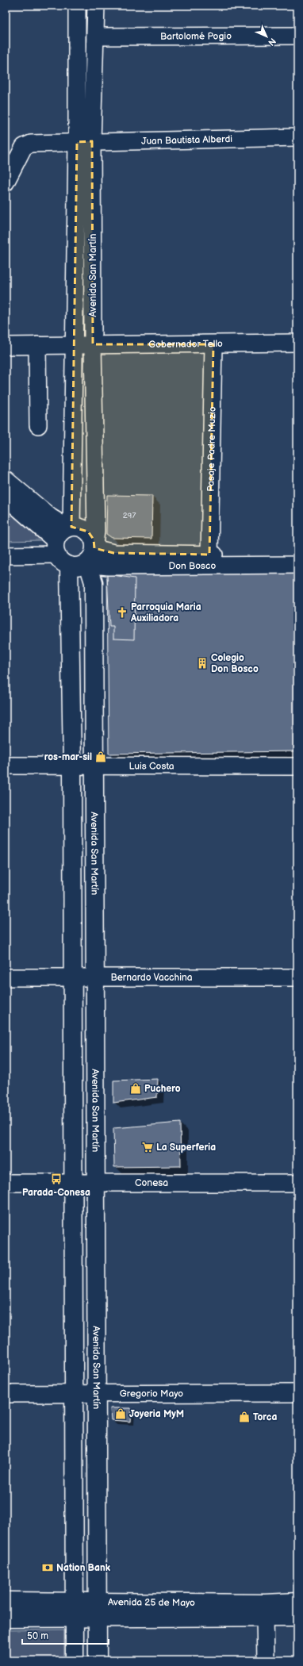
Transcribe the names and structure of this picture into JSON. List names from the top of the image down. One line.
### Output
{"streets":{"main road":["Avenida San Martín","Avenida 25 de Mayo"],"street":["Bartolomé Pogio","Juan Bautista Alberdi","Gobernador Tello","Pasaje Padre Muzio","Don Bosco","Luis Costa","Bernardo Vacchina","Conesa","Gregorio Mayo"]},"crossings":[["Bartolomé Pogio","Avenida San Martín"],["Juan Bautista Alberdi","Avenida San Martín"],["Avenida San Martín","Gobernador Tello"],["Avenida San Martín","Don Bosco"],["Avenida San Martín","Luis Costa"],["Avenida San Martín","Bernardo Vacchina"],["Avenida San Martín","Conesa"],["Avenida San Martín","Gregorio Mayo"],["Avenida San Martín","Avenida 25 de Mayo"],["Gobernador Tello","Pasaje Padre Muzio"],["Pasaje Padre Muzio","Don Bosco"]],"places":{"church":["Parroquia Maria Auxiliadora"],"building":["Colegio Don Bosco"],"shop":["ros-mar-sil","Puchero","Joyeria MyM","Torca"],"supermarket":["La Superferia"],"bus stop":["Parada-Conesa"],"bank":["Nation Bank"]},"house_numbers":["297"],"scale_bar":"50 m","north":"bottom right"}
